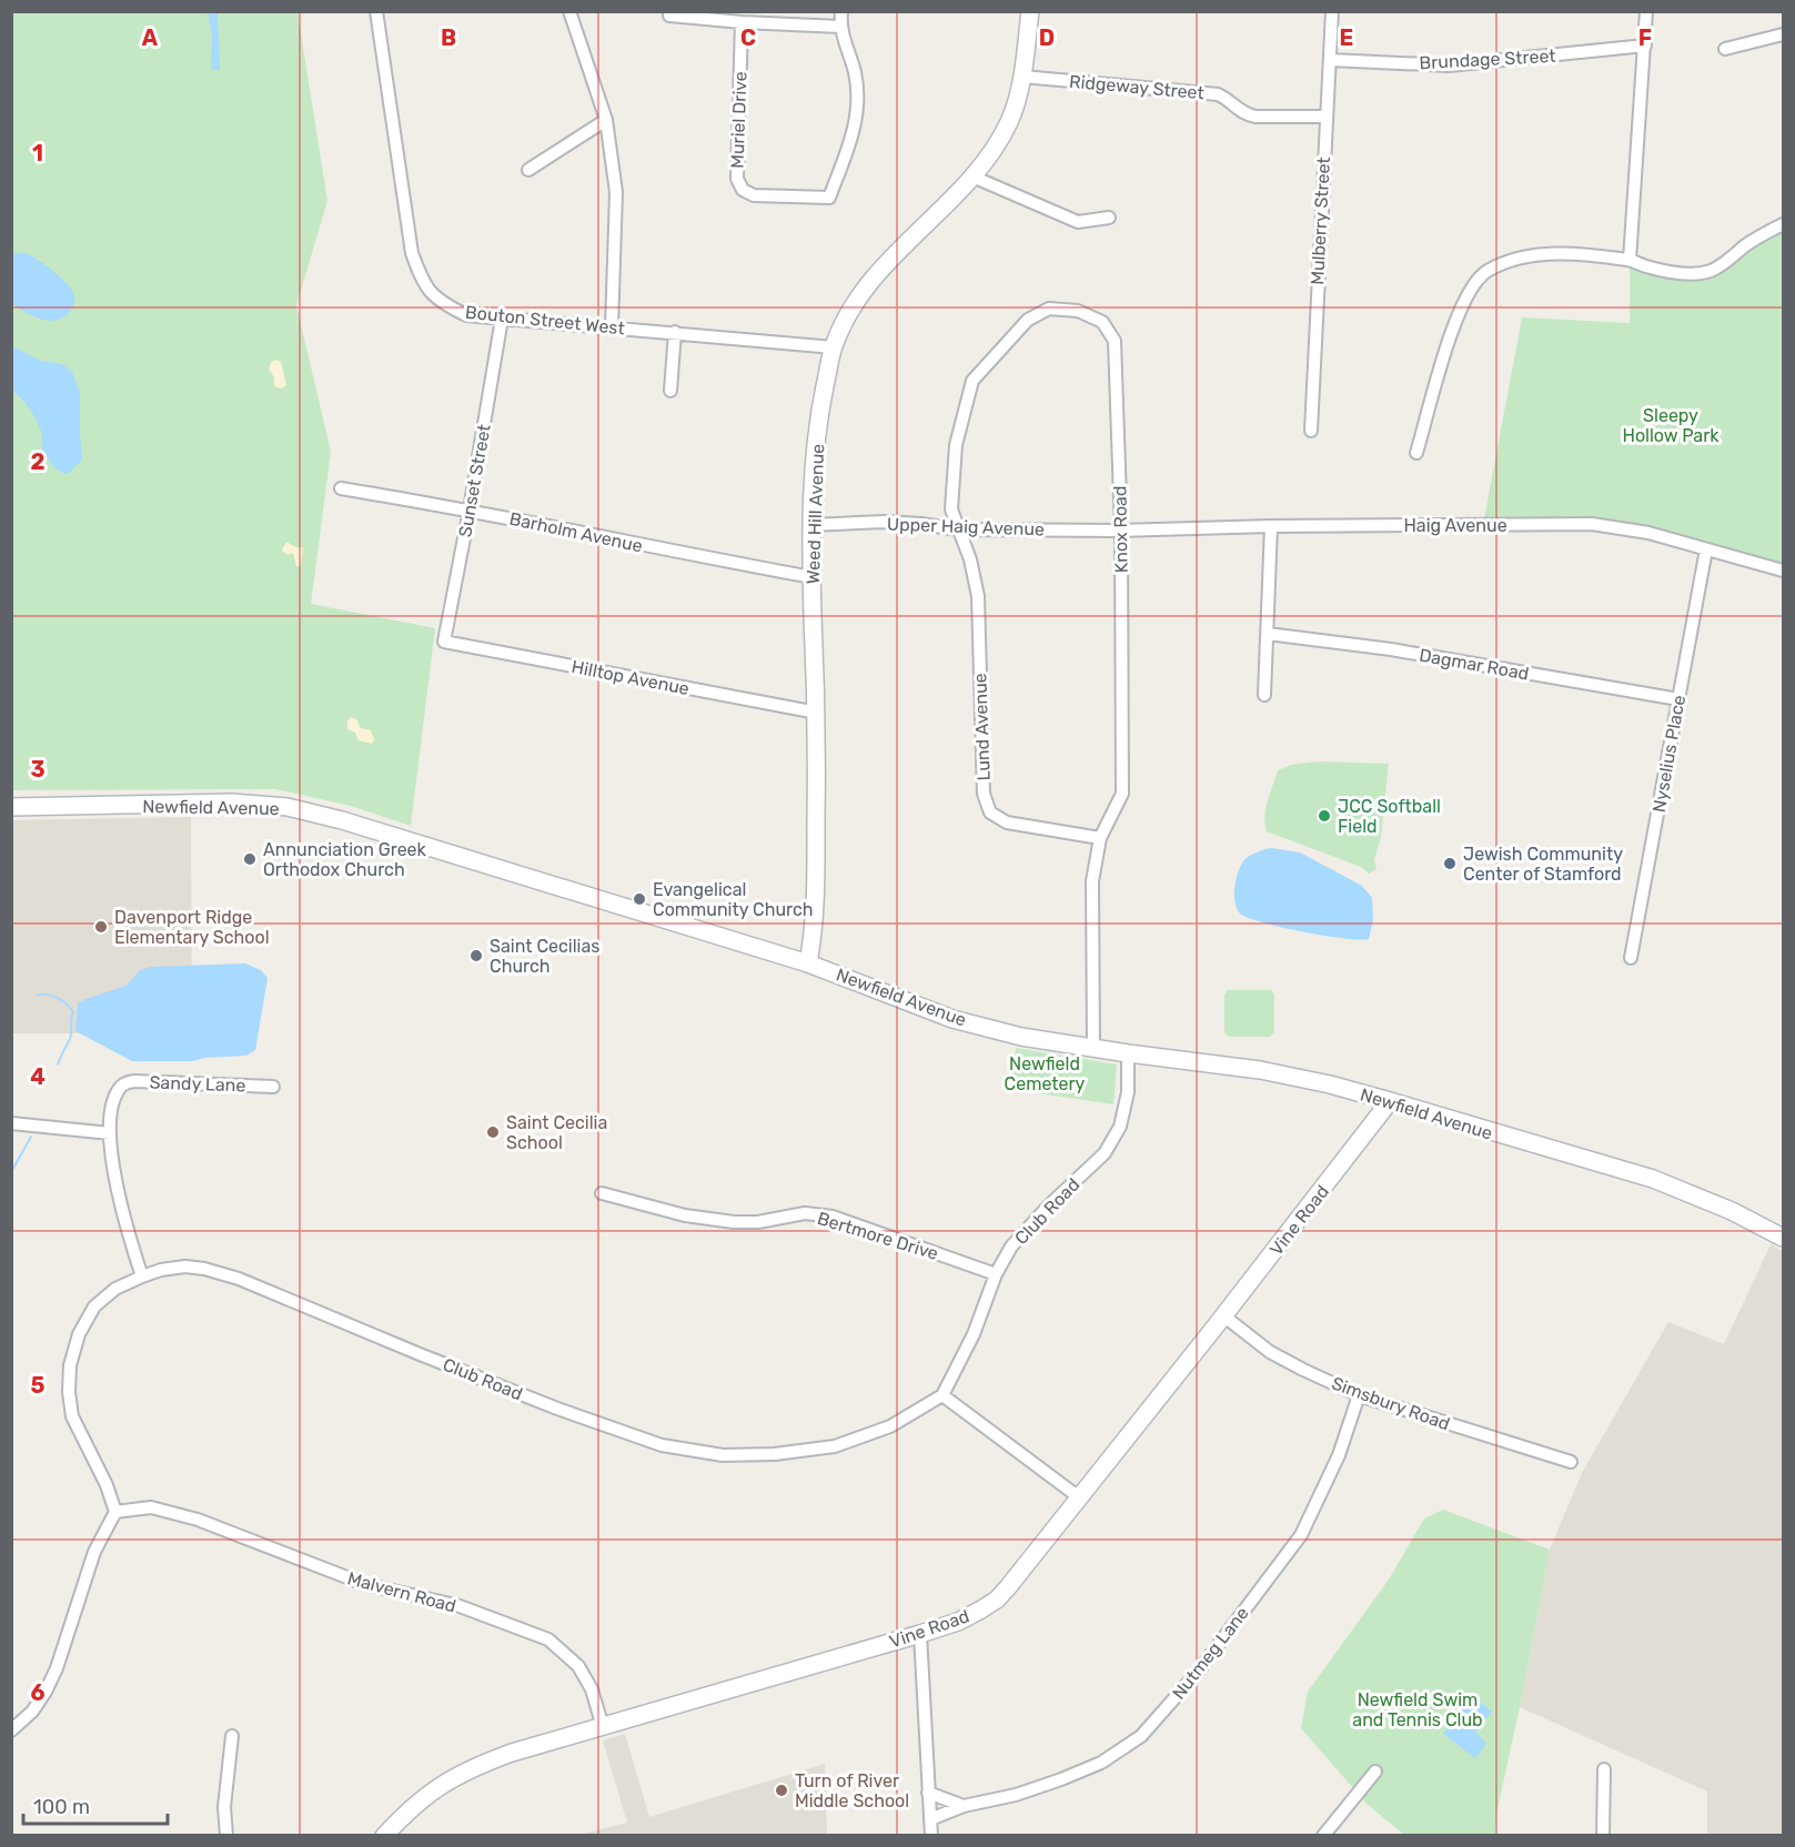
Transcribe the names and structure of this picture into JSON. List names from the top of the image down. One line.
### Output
{"streets":{"main road":["Weed Hill Avenue","Newfield Avenue","Vine Road"],"street":["Brundage Street","Ridgeway Street","Muriel Drive","Mulberry Street","Bouton Street West","Sunset Street","Haig Avenue","Upper Haig Avenue","Knox Road","Barholm Avenue","Dagmar Road","Hilltop Avenue","Lund Avenue","Nyselius Place","Sandy Lane","Club Road","Bertmore Drive","Simsbury Road","Malvern Road","Nutmeg Lane"]},"crossings":[["Brundage Street","Mulberry Street"],["Ridgeway Street","Mulberry Street"],["Ridgeway Street","Weed Hill Avenue"],["Bouton Street West","Sunset Street"],["Bouton Street West","Weed Hill Avenue"],["Sunset Street","Barholm Avenue"],["Sunset Street","Hilltop Avenue"],["Weed Hill Avenue","Upper Haig Avenue"],["Weed Hill Avenue","Barholm Avenue"],["Weed Hill Avenue","Hilltop Avenue"],["Weed Hill Avenue","Newfield Avenue"],["Haig Avenue","Upper Haig Avenue"],["Haig Avenue","Knox Road"],["Haig Avenue","Nyselius Place"],["Upper Haig Avenue","Knox Road"],["Upper Haig Avenue","Lund Avenue"],["Knox Road","Lund Avenue"],["Knox Road","Newfield Avenue"],["Dagmar Road","Nyselius Place"],["Newfield Avenue","Club Road"],["Newfield Avenue","Vine Road"],["Sandy Lane","Club Road"],["Club Road","Bertmore Drive"],["Club Road","Malvern Road"],["Vine Road","Simsbury Road"],["Vine Road","Malvern Road"],["Simsbury Road","Nutmeg Lane"]],"parks":["Sleepy Hollow Park","Newfield Cemetery","Newfield Swim and Tennis Club"],"places":["JCC Softball Field","Annunciation Greek Orthodox Church","Jewish Community Center of Stamford","Evangelical Community Church","Davenport Ridge Elementary School","Saint Cecilias Church","Saint Cecilia School","Turn of River Middle School"],"scale_bar":"100 m","grid":{"columns":["A","B","C","D","E","F"],"rows":["1","2","3","4","5","6"]}}
